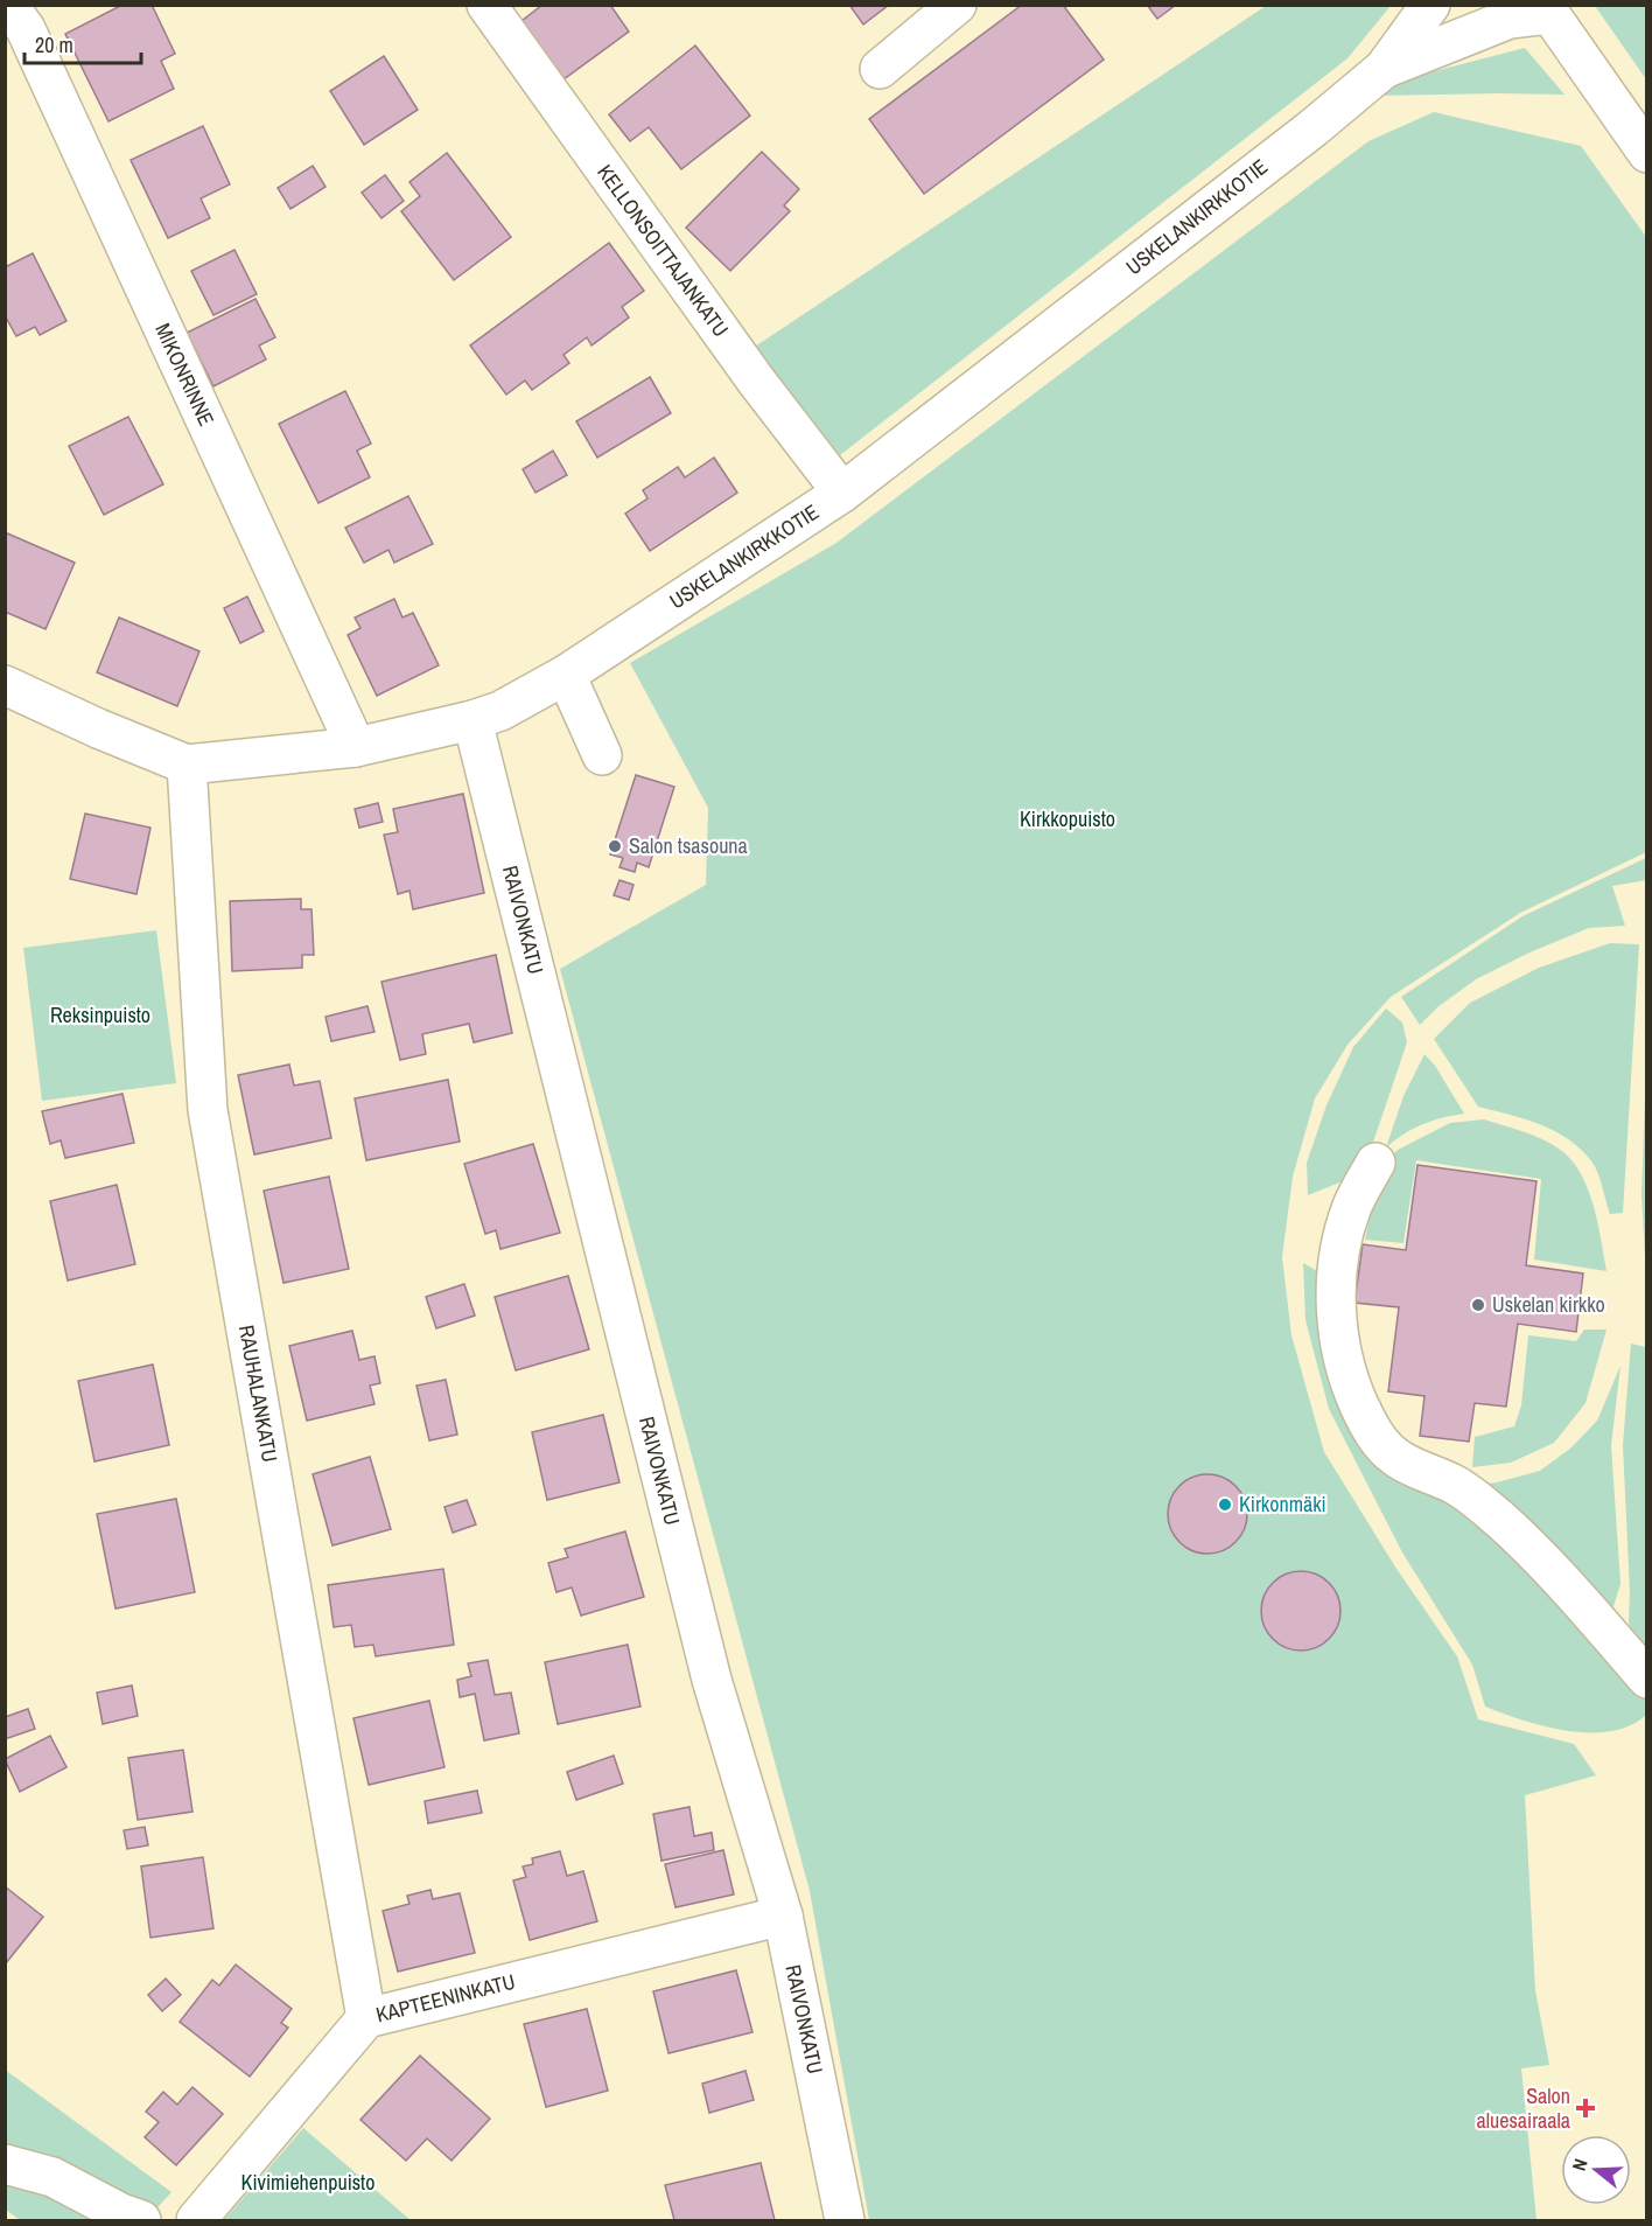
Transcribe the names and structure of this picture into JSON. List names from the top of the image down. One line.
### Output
{"streets":{"street":["USKELANKIRKKOTIE","KELLONSOITTAJANKATU","MIKONRINNE","RAIVONKATU","RAUHALANKATU","KAPTEENINKATU"]},"crossings":[["USKELANKIRKKOTIE","KELLONSOITTAJANKATU"],["USKELANKIRKKOTIE","MIKONRINNE"],["USKELANKIRKKOTIE","RAIVONKATU"],["USKELANKIRKKOTIE","RAUHALANKATU"],["RAIVONKATU","KAPTEENINKATU"],["RAUHALANKATU","KAPTEENINKATU"]],"parks":["Kirkkopuisto","Reksinpuisto","Kivimiehenpuisto"],"places":{"other":["Salon tsasouna","Uskelan kirkko","Kirkonmäki"],"health":["Salon aluesairaala"]},"scale_bar":"20 m","north":"left"}
